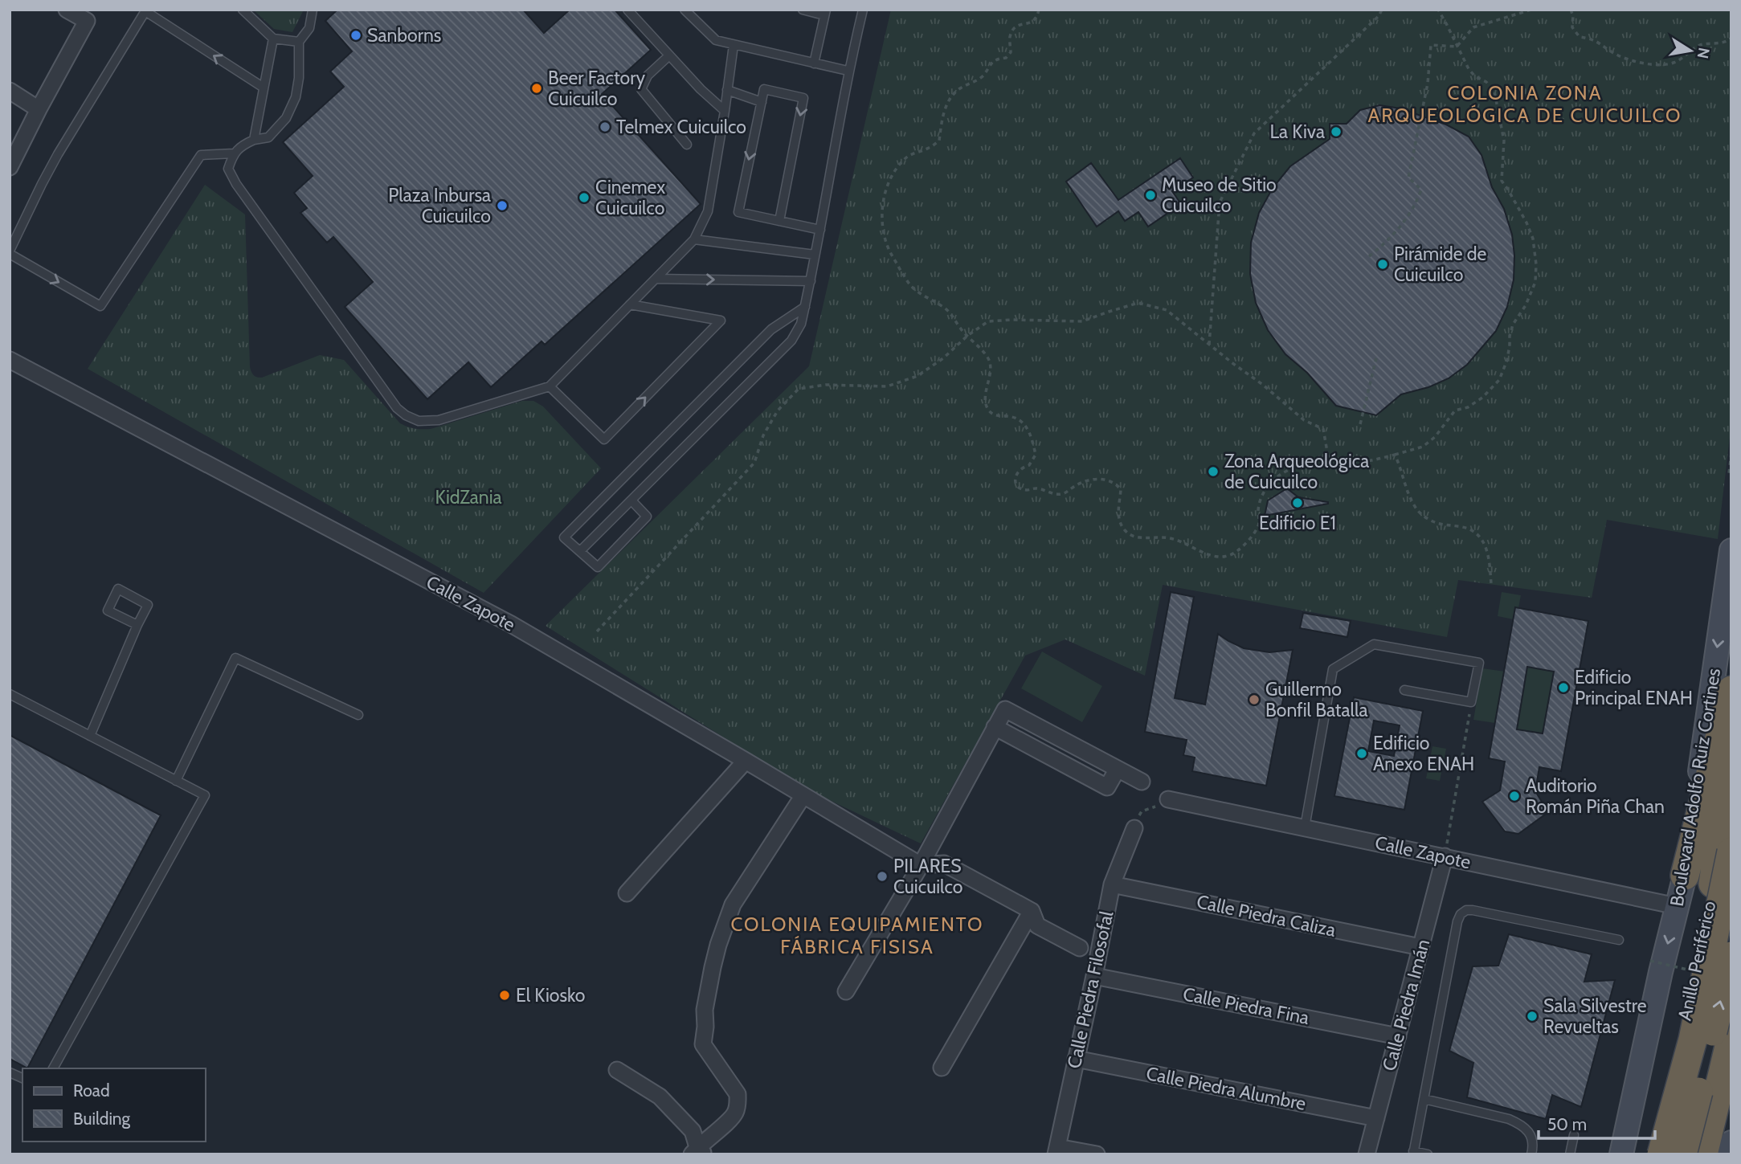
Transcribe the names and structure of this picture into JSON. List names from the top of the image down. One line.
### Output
{"streets":{"highway":["Anillo Periférico"],"main road":["Boulevard Adolfo Ruiz Cortines"],"street":["Calle Zapote","Calle Piedra Caliza","Calle Piedra Filosofal","Calle Piedra Imán","Calle Piedra Fina","Calle Piedra Alumbre"]},"crossings":[["Calle Zapote","Boulevard Adolfo Ruiz Cortines"],["Calle Zapote","Calle Piedra Imán"],["Calle Piedra Caliza","Calle Piedra Filosofal"],["Calle Piedra Caliza","Calle Piedra Imán"],["Calle Piedra Filosofal","Calle Piedra Fina"],["Calle Piedra Filosofal","Calle Piedra Alumbre"],["Calle Piedra Imán","Calle Piedra Fina"],["Calle Piedra Imán","Calle Piedra Alumbre"]],"one_way":["Boulevard Adolfo Ruiz Cortines"],"districts":["COLONIA ZONA ARQUEOLÓGICA DE CUICUILCO","COLONIA EQUIPAMIENTO FÁBRICA FISISA"],"parks":["KidZania"],"places":["Sanborns","Beer Factory Cuicuilco","Telmex Cuicuilco","La Kiva","Museo de Sitio Cuicuilco","Cinemex Cuicuilco","Plaza Inbursa Cuicuilco","Pirámide de Cuicuilco","Zona Arqueológica de Cuicuilco","Edificio E1","Edificio Principal ENAH","Guillermo Bonfil Batalla","Edificio Anexo ENAH","Auditorio Román Piña Chan","PILARES Cuicuilco","El Kiosko","Sala Silvestre Revueltas"],"legend":["Road","Building"],"scale_bar":"50 m","north":"right"}
